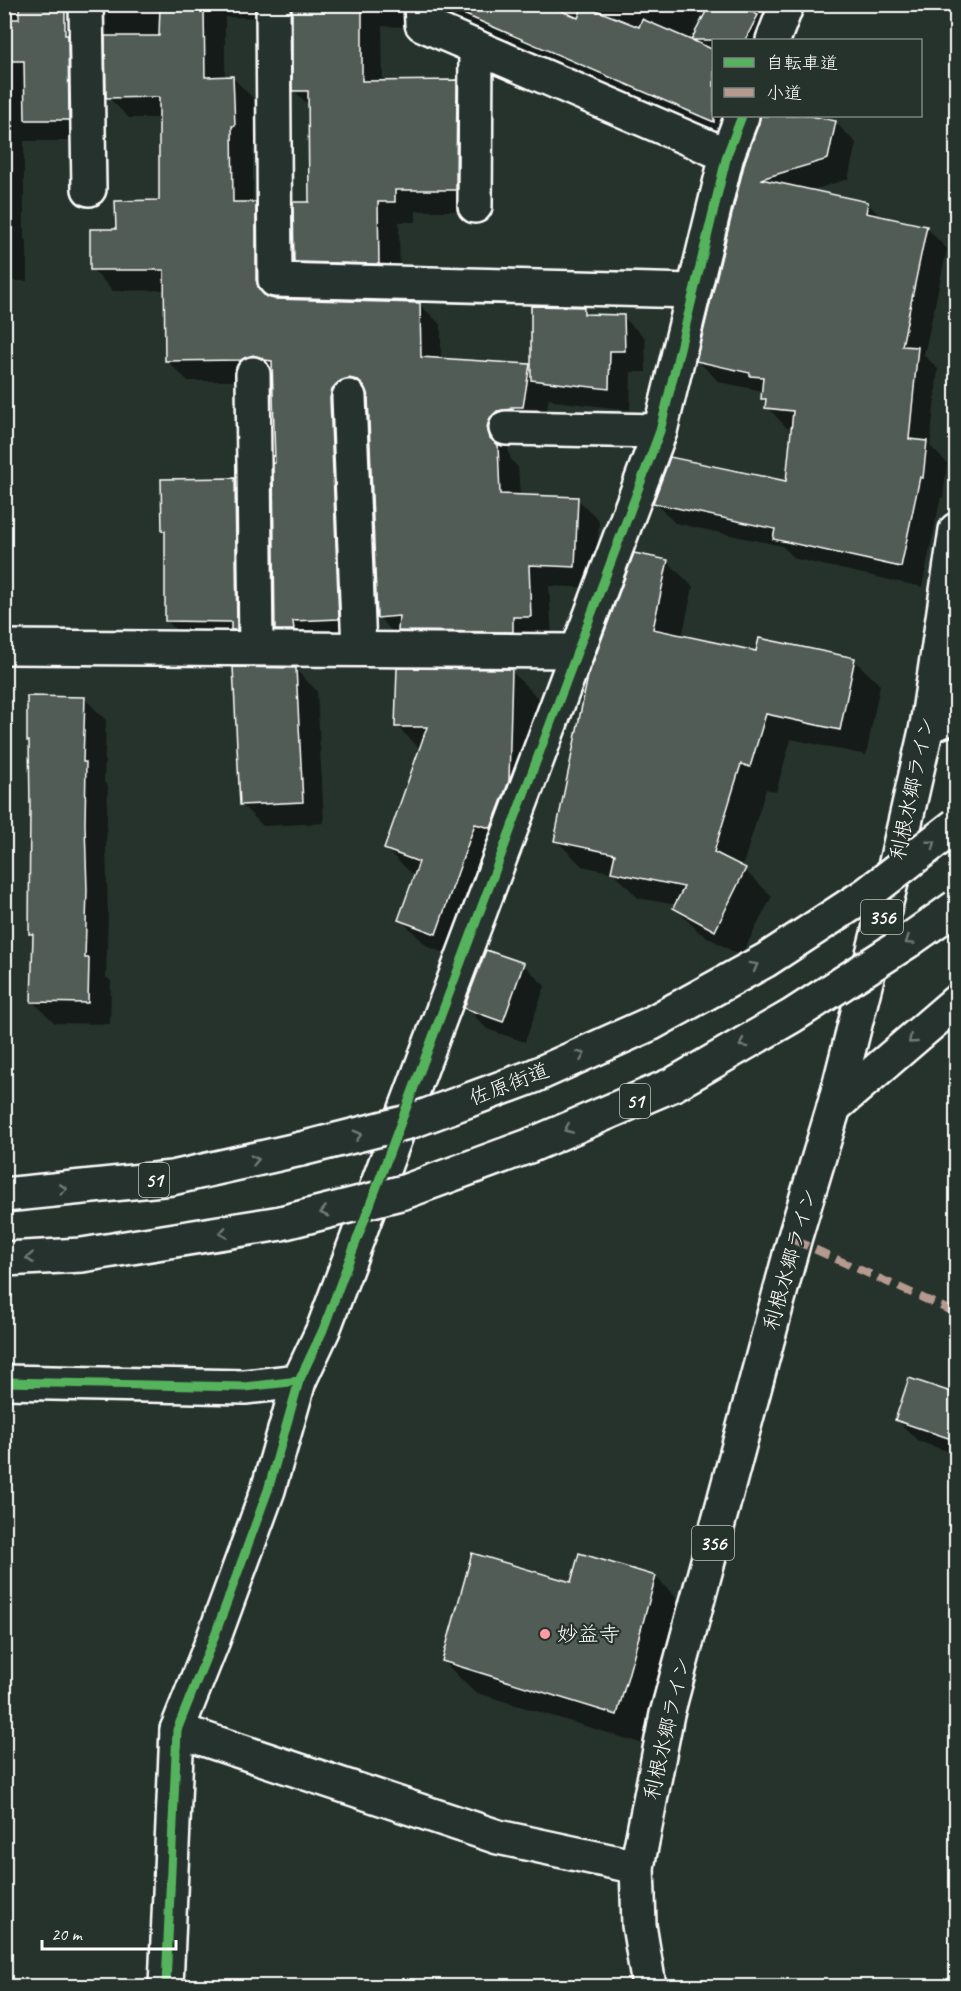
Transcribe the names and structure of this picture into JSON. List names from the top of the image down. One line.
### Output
{"streets":{"main road":["利根水郷ライン","356","佐原街道","51"]},"places":["妙益寺"],"legend":["自転車道","小道"],"scale_bar":"20 m"}
